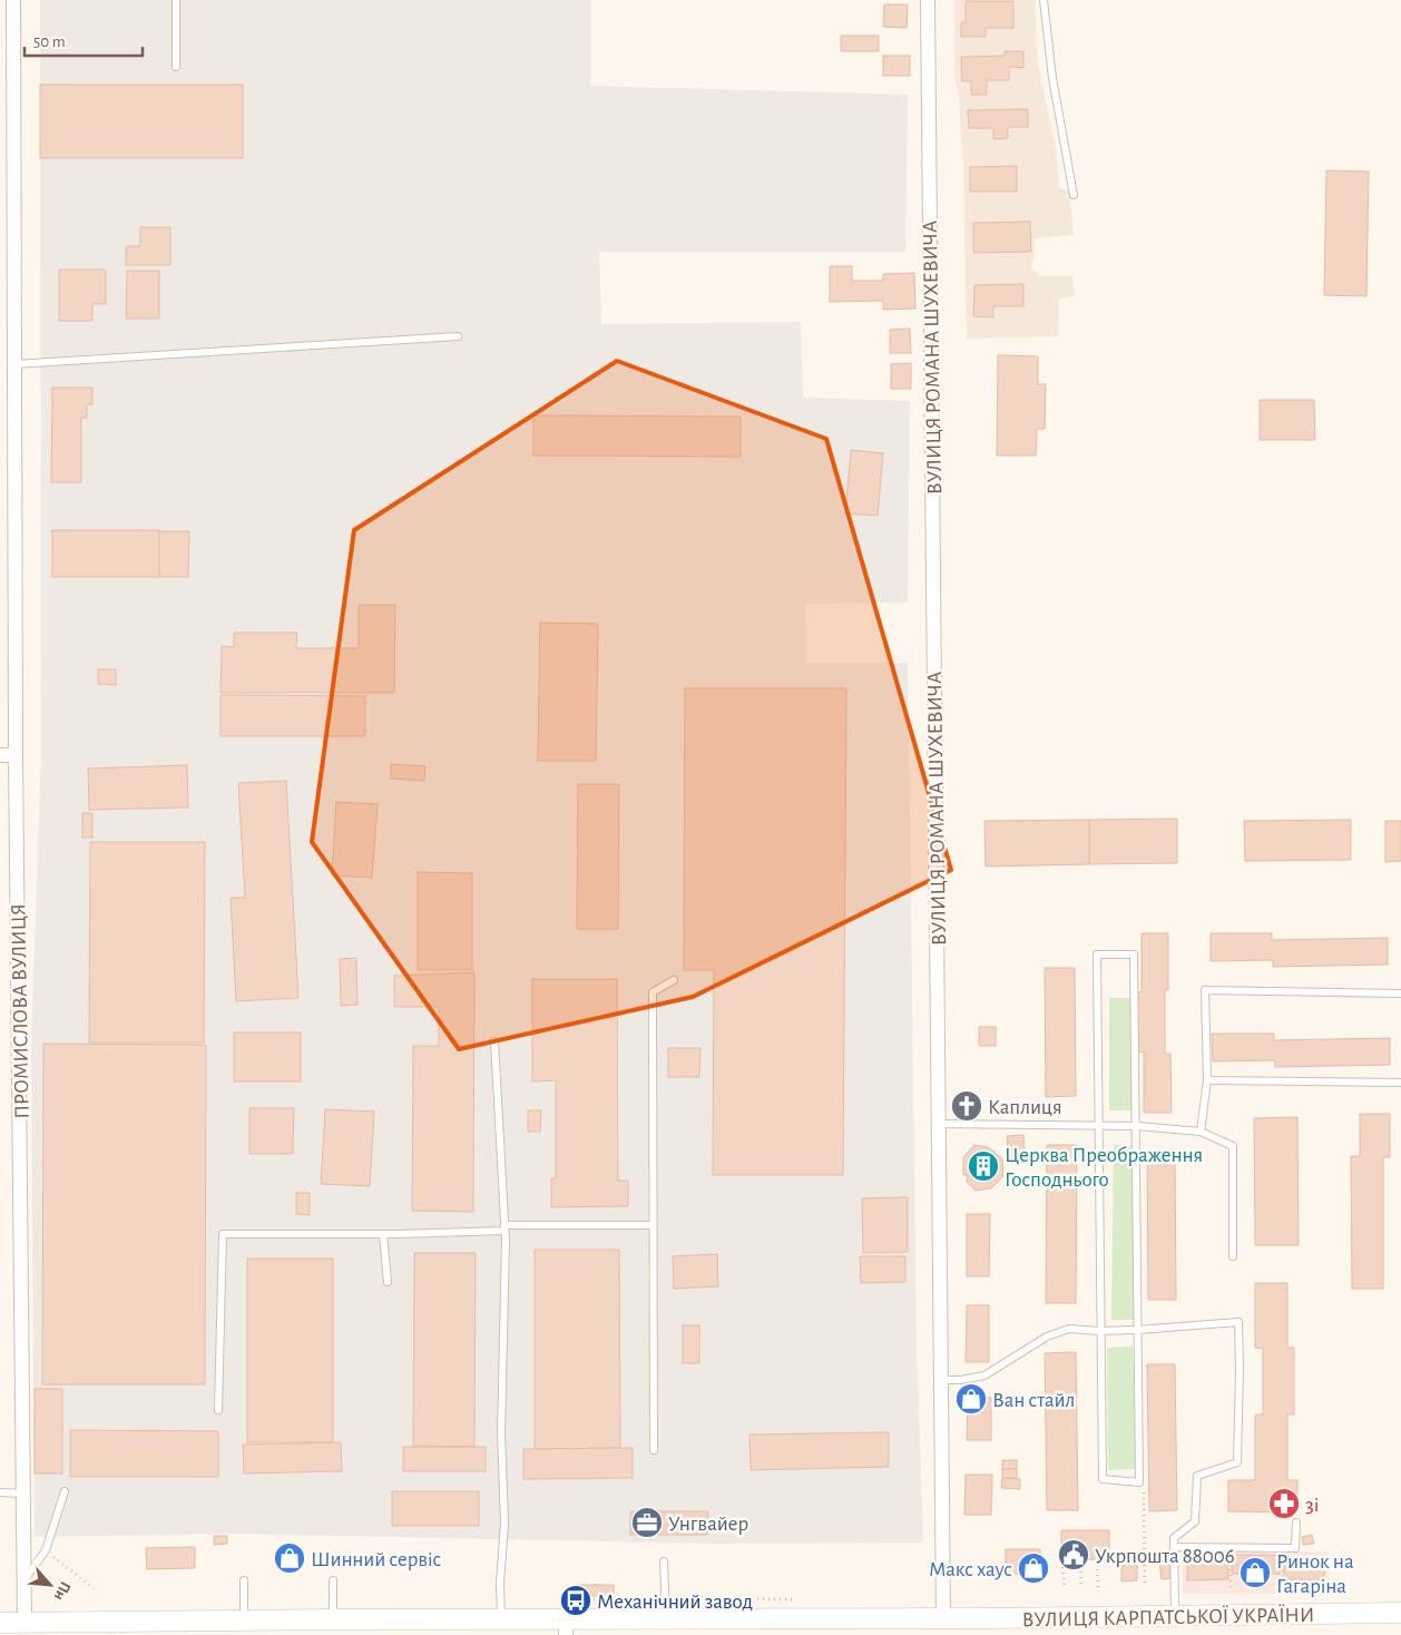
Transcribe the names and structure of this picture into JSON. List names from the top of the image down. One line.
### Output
{"streets":{"main road":["ВУЛИЦЯ КАРПАТСЬКОЇ УКРАЇНИ"],"street":["ВУЛИЦЯ РОМАНА ШУХЕВИЧА","ПРОМИСЛОВА ВУЛИЦЯ"]},"crossings":[["ВУЛИЦЯ РОМАНА ШУХЕВИЧА","ВУЛИЦЯ КАРПАТСЬКОЇ УКРАЇНИ"],["ПРОМИСЛОВА ВУЛИЦЯ","ВУЛИЦЯ КАРПАТСЬКОЇ УКРАЇНИ"]],"places":{"church":["Каплиця"],"building":["Церква Преображення Господнього"],"shop":["Ван стайл","Шинний сервіс","Макс хаус","Ринок на Гагаріна"],"pharmacy":["3і"],"office":["Унгвайер"],"public building":["Укрпошта 88006"],"bus stop":["Механічний завод"]},"scale_bar":"50 m","north":"bottom right"}
